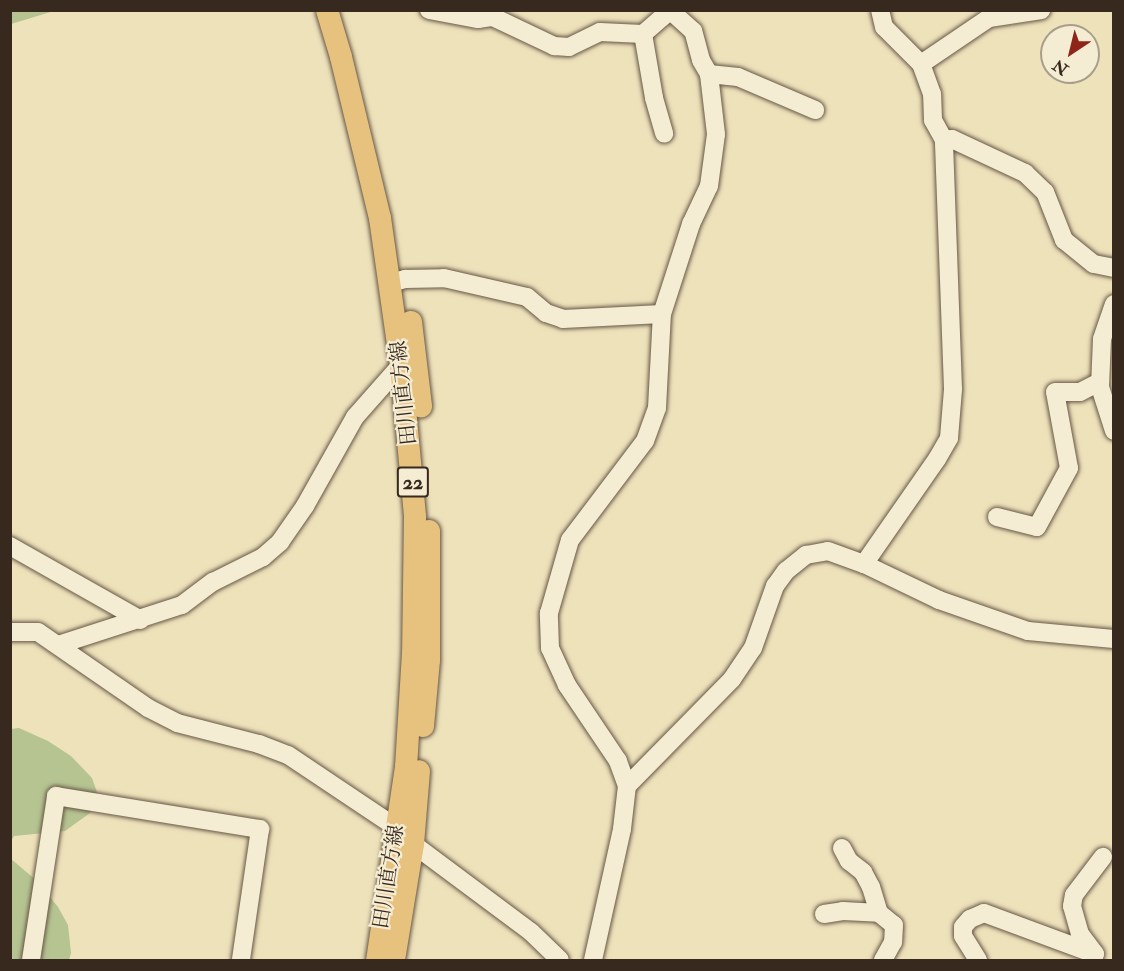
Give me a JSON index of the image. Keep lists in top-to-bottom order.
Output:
{
  "streets": {
    "main road": ["田川直方線", "22"]
  },
  "north": "bottom left"
}
